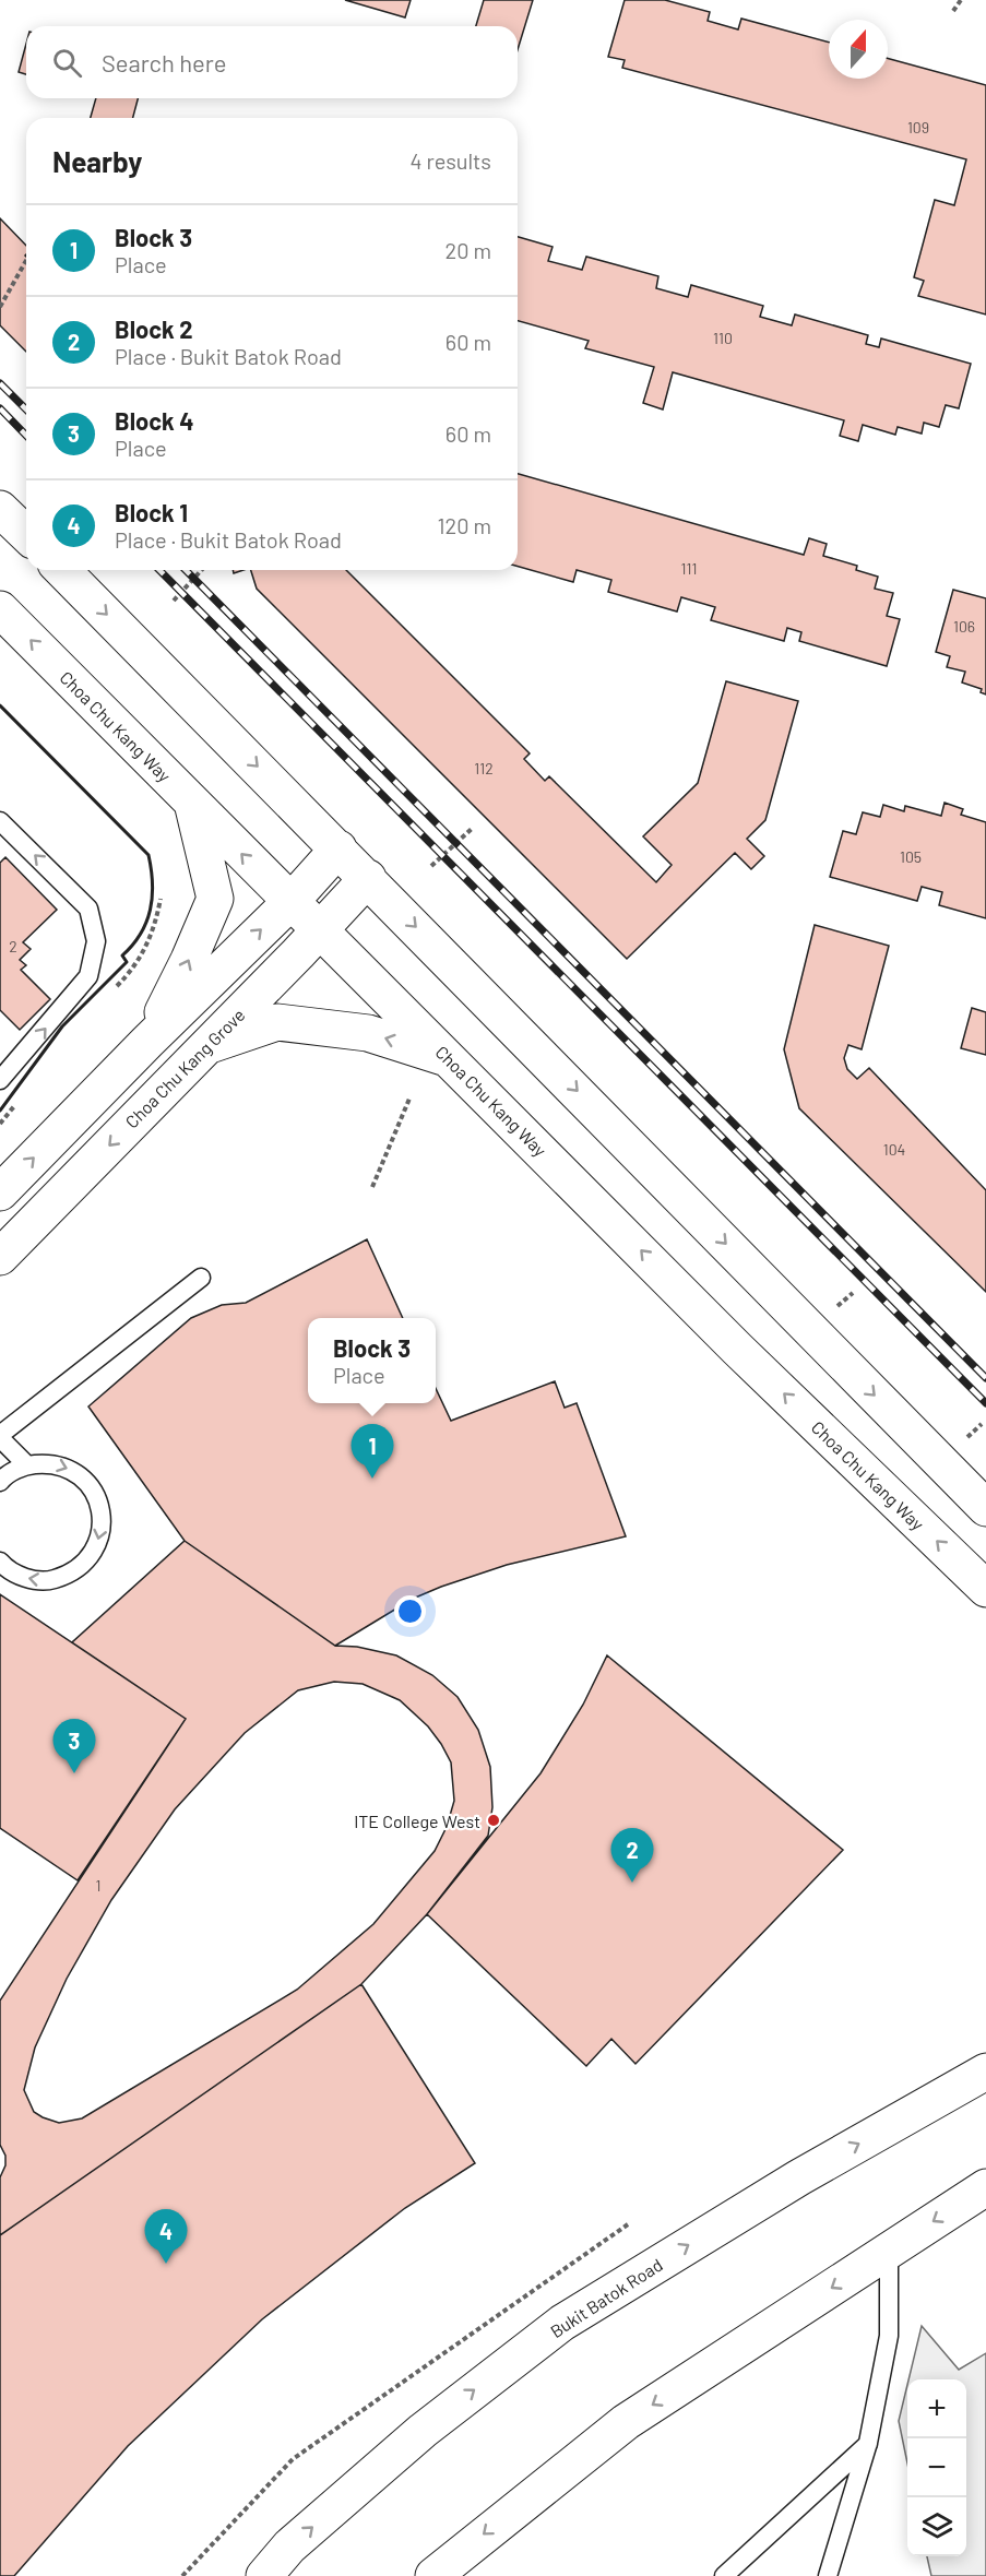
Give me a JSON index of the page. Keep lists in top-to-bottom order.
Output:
{
  "streets": {
    "main road": ["Choa Chu Kang Way", "Choa Chu Kang Grove", "Bukit Batok Road"]
  },
  "crossings": [
    ["Choa Chu Kang Way", "Choa Chu Kang Grove"]
  ],
  "places": ["ITE College West"],
  "house_numbers": [
    "109",
    "110",
    "111",
    "106",
    "112",
    "105",
    "2",
    "104",
    "1"
  ],
  "north": "top",
  "page": {
    "search": "Search here",
    "heading": ["Nearby", "4 results"],
    "list": [
      {
        "mark": "1",
        "name": "Block 3",
        "note": "Place",
        "value": "20 m"
      },
      {
        "mark": "2",
        "name": "Block 2",
        "note": "Place · Bukit Batok Road",
        "value": "60 m"
      },
      {
        "mark": "3",
        "name": "Block 4",
        "note": "Place",
        "value": "60 m"
      },
      {
        "mark": "4",
        "name": "Block 1",
        "note": "Place · Bukit Batok Road",
        "value": "120 m"
      }
    ],
    "popup": ["Block 3", "Place"],
    "pins": [
      "1",
      "3",
      "2",
      "4"
    ],
    "map_buttons": ["+", "−"]
  }
}
